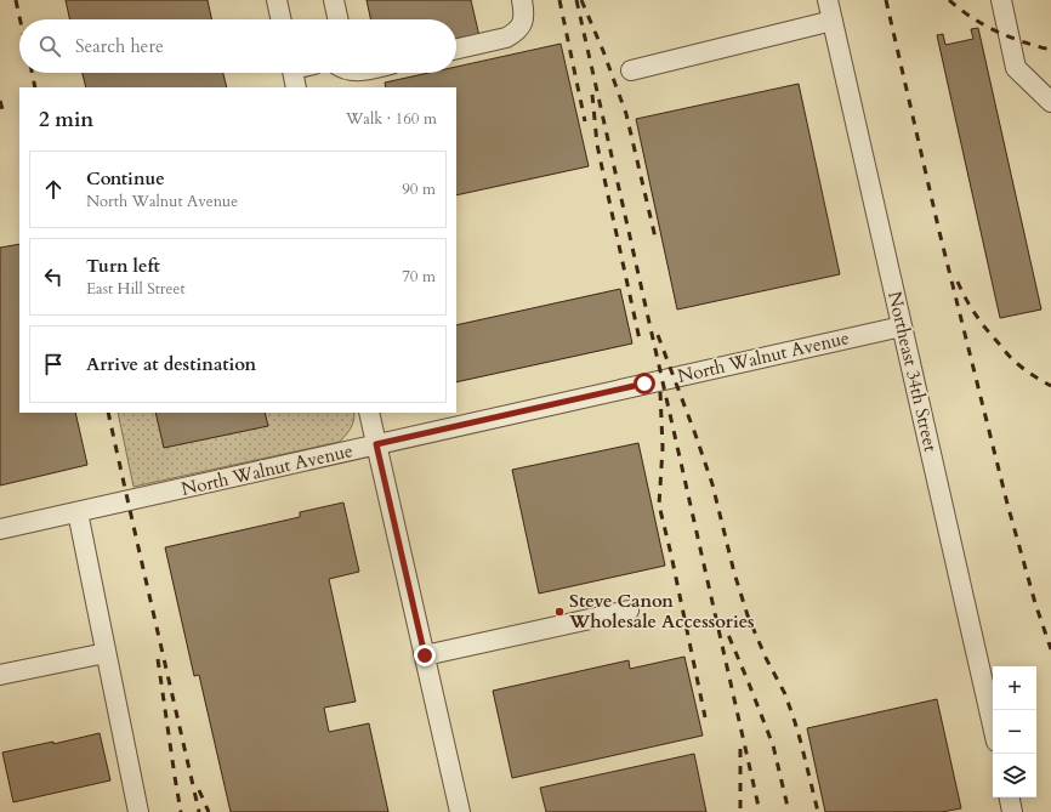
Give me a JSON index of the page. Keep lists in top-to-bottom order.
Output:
{
  "streets": {
    "street": ["North Walnut Avenue", "Northeast 34th Street"]
  },
  "crossings": [
    ["North Walnut Avenue", "Northeast 34th Street"]
  ],
  "places": ["Steve Canon Wholesale Accessories"],
  "page": {
    "search": "Search here",
    "heading": ["2 min", "Walk · 160 m"],
    "list": [
      ["Continue", "North Walnut Avenue", "90 m"],
      ["Turn left", "East Hill Street", "70 m"],
      "Arrive at destination"
    ],
    "map_buttons": ["+", "−"]
  }
}
